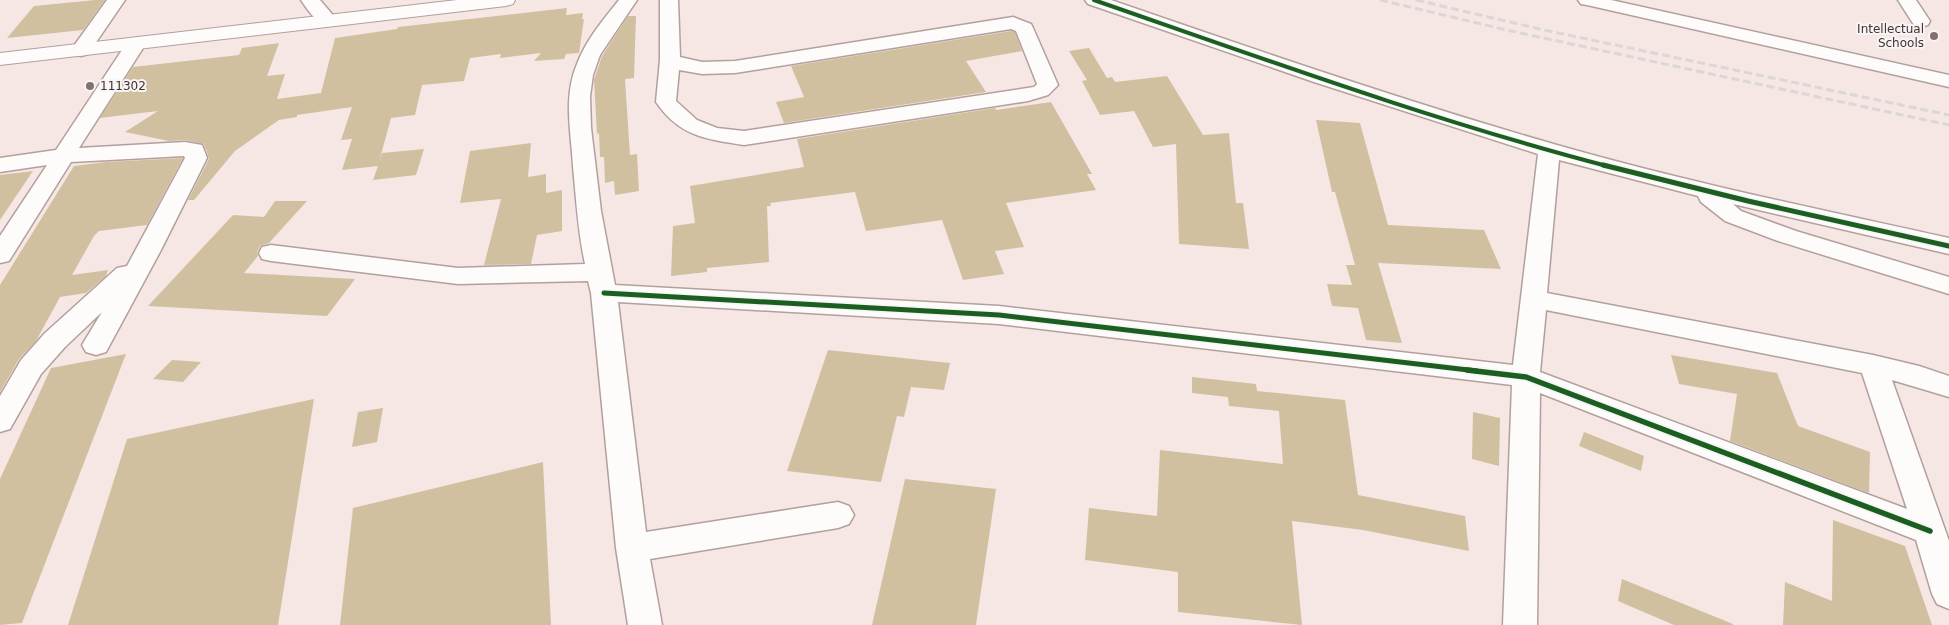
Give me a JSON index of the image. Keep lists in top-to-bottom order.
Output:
{
  "places": ["Intellectual Schools", "111302"]
}
